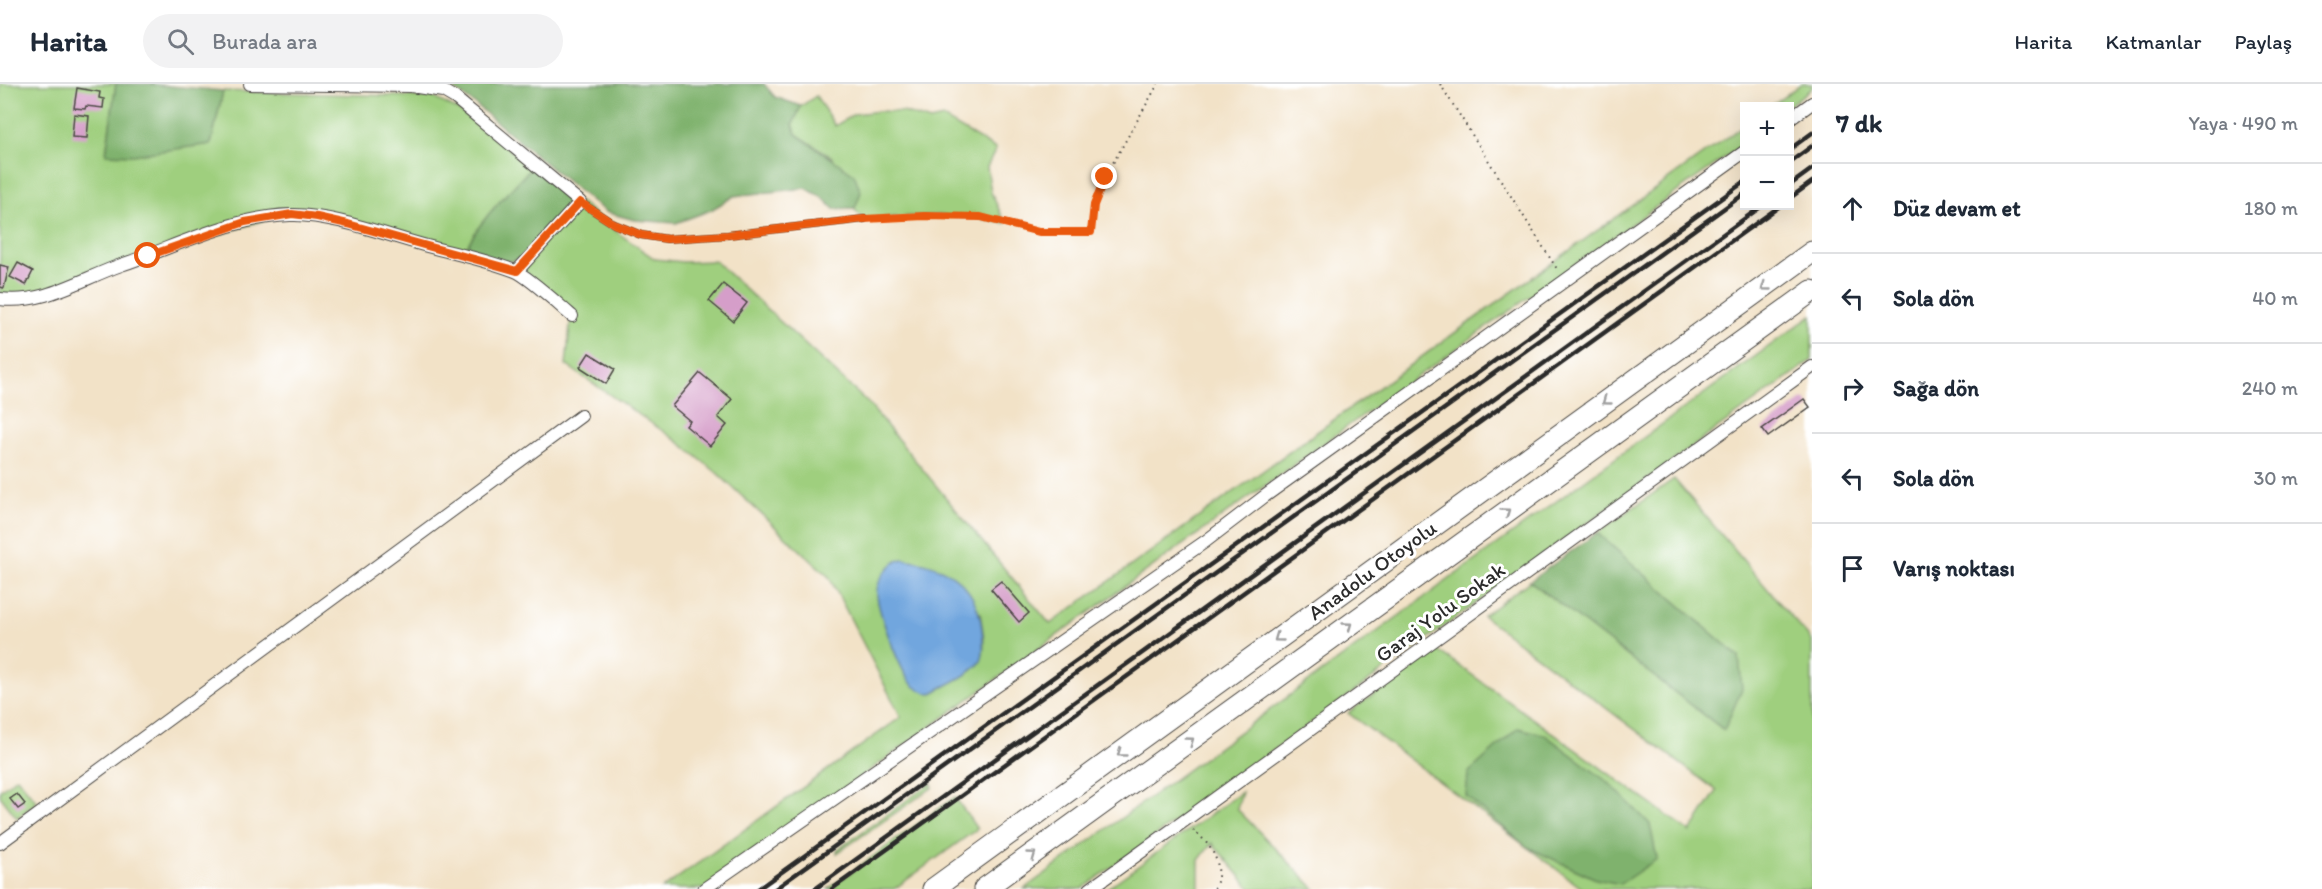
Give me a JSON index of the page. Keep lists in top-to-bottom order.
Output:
{
  "streets": {
    "highway": ["Anadolu Otoyolu"],
    "street": ["Garaj Yolu Sokak"]
  },
  "page": {
    "header": "Harita",
    "search": "Burada ara",
    "nav": ["Harita", "Katmanlar", "Paylaş"],
    "heading": ["7 dk", "Yaya · 490 m"],
    "map_buttons": ["+", "−"],
    "list": [
      ["Düz devam et", "180 m"],
      ["Sola dön", "40 m"],
      ["Sağa dön", "240 m"],
      ["Sola dön", "30 m"],
      "Varış noktası"
    ]
  }
}
